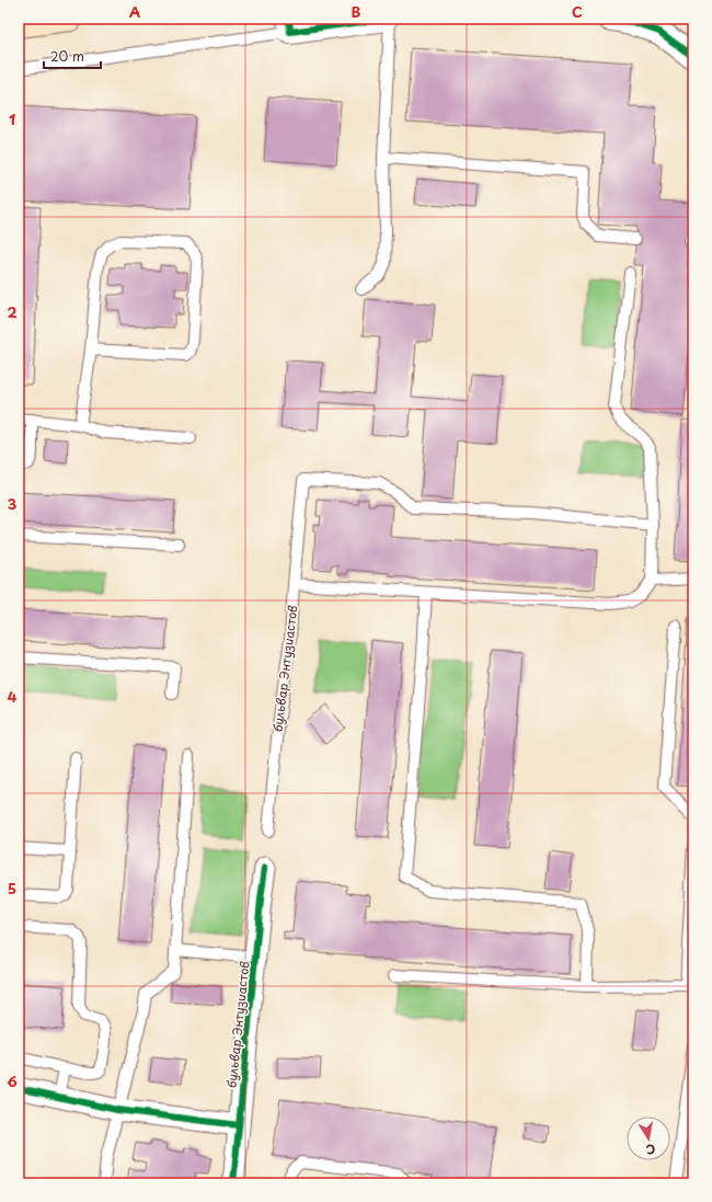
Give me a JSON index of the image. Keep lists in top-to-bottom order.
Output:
{
  "streets": {
    "street": ["бульвар Энтузиастов"]
  },
  "scale_bar": "20 m",
  "north": "bottom",
  "grid": {
    "columns": ["A", "B", "C"],
    "rows": [
      "1",
      "2",
      "3",
      "4",
      "5",
      "6"
    ]
  }
}
